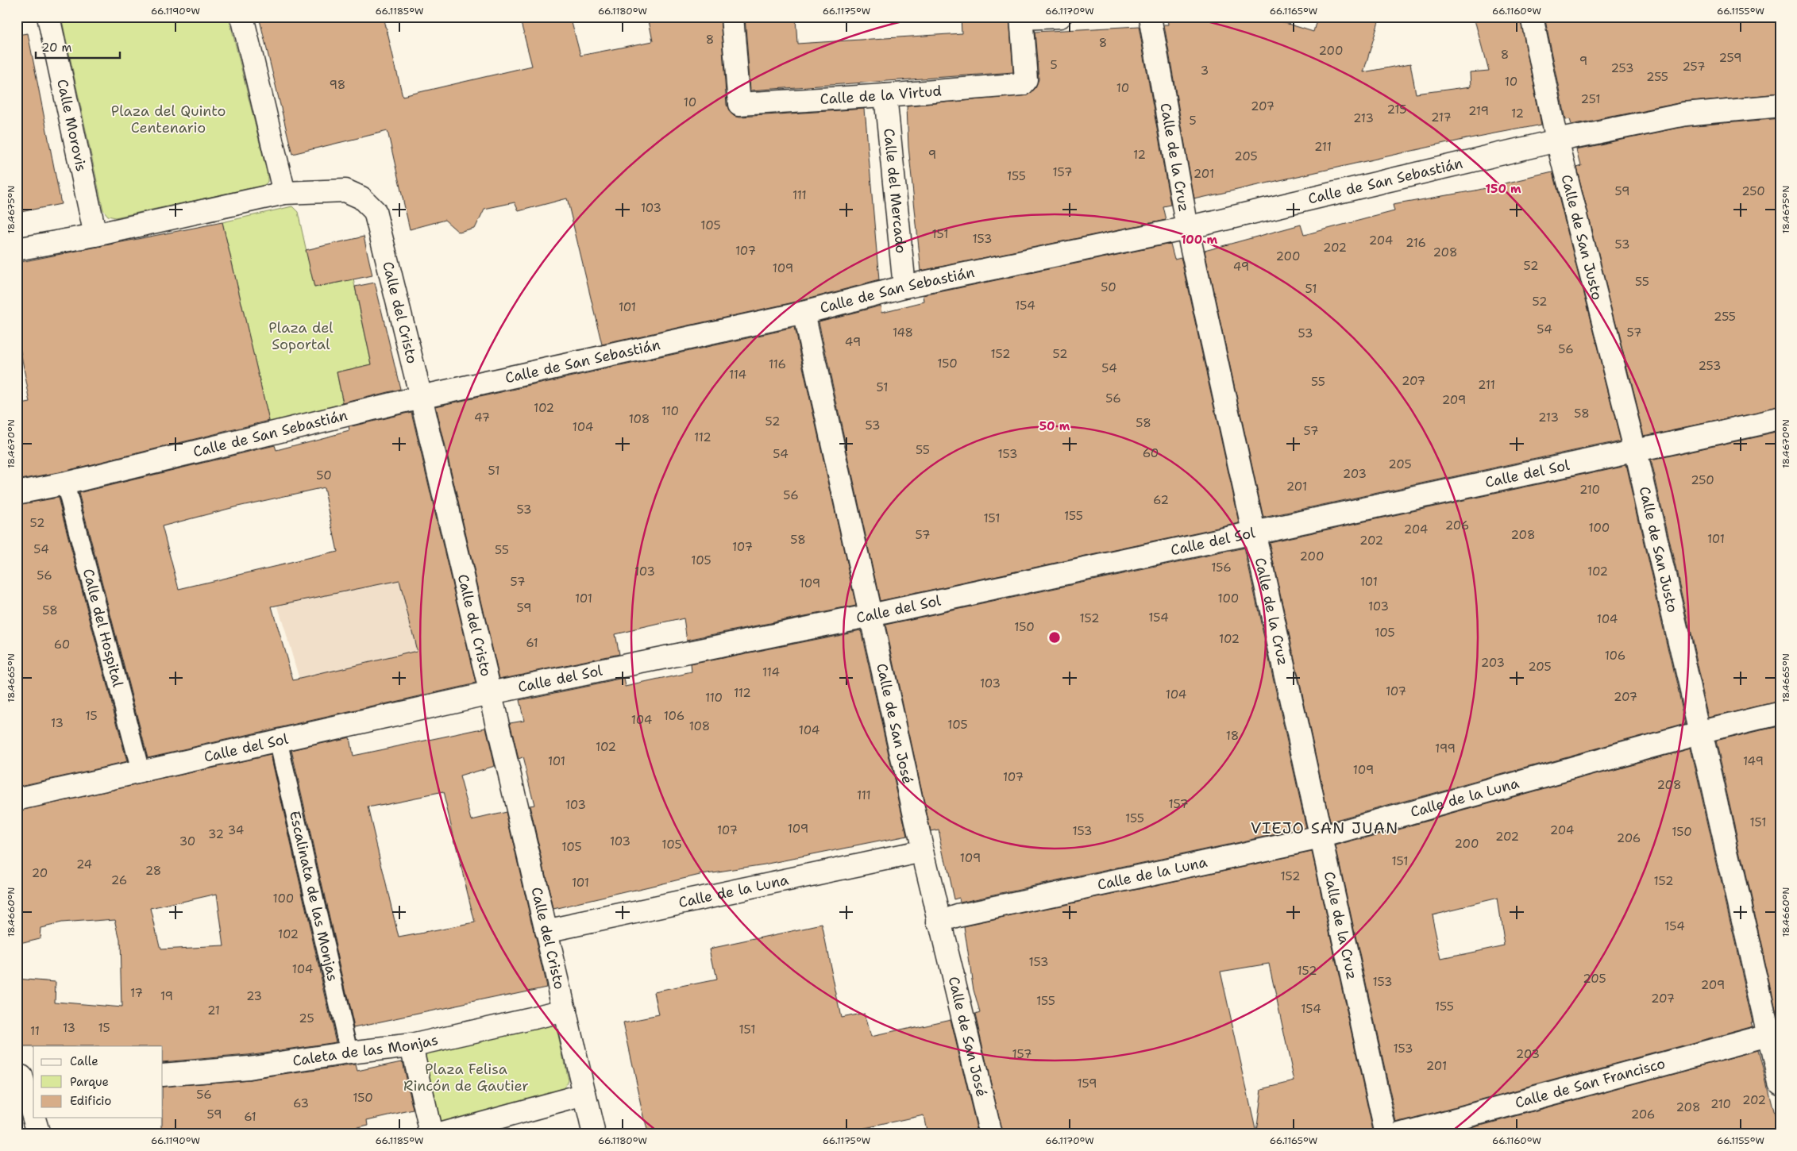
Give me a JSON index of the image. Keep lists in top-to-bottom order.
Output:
{
  "streets": {
    "street": [
      "Calle de la Virtud",
      "Calle Morovis",
      "Calle de la Cruz",
      "Calle de San Sebastián",
      "Calle del Mercado",
      "Calle de San Justo",
      "Calle del Cristo",
      "Calle del Sol",
      "Calle del Hospital",
      "Calle de San José",
      "Calle de la Luna",
      "Escalinata de las Monjas",
      "Caleta de las Monjas",
      "Calle de San Francisco"
    ]
  },
  "crossings": [
    ["Calle de la Virtud", "Calle del Mercado"],
    ["Calle Morovis", "Calle del Cristo"],
    ["Calle de la Cruz", "Calle de San Sebastián"],
    ["Calle de la Cruz", "Calle del Sol"],
    ["Calle de la Cruz", "Calle de la Luna"],
    ["Calle de San Sebastián", "Calle del Mercado"],
    ["Calle de San Sebastián", "Calle de San Justo"],
    ["Calle de San Sebastián", "Calle del Cristo"],
    ["Calle de San Sebastián", "Calle del Hospital"],
    ["Calle de San Sebastián", "Calle de San José"],
    ["Calle de San Justo", "Calle del Sol"],
    ["Calle de San Justo", "Calle de la Luna"],
    ["Calle de San Justo", "Calle de San Francisco"],
    ["Calle del Cristo", "Calle del Sol"],
    ["Calle del Cristo", "Calle de la Luna"],
    ["Calle del Cristo", "Caleta de las Monjas"],
    ["Calle del Sol", "Calle del Hospital"],
    ["Calle del Sol", "Calle de San José"],
    ["Calle del Sol", "Escalinata de las Monjas"],
    ["Calle de San José", "Calle de la Luna"],
    ["Escalinata de las Monjas", "Caleta de las Monjas"]
  ],
  "districts": ["VIEJO SAN JUAN"],
  "parks": ["Plaza del Quinto Centenario", "Plaza del Soportal", "Plaza Felisa Rincón de Gautier"],
  "house_numbers": [
    "8",
    "8",
    "200",
    "8",
    "259",
    "9",
    "5",
    "257",
    "253",
    "3",
    "255",
    "10",
    "98",
    "10",
    "251",
    "10",
    "207",
    "215",
    "219",
    "12",
    "217",
    "213",
    "5",
    "211",
    "9",
    "12",
    "205",
    "157",
    "201",
    "155",
    "59",
    "250",
    "111",
    "103",
    "105",
    "151",
    "153",
    "204",
    "216",
    "53",
    "202",
    "107",
    "208",
    "200",
    "52",
    "49",
    "109",
    "55",
    "50",
    "51",
    "52",
    "154",
    "101",
    "255",
    "54",
    "148",
    "57",
    "53",
    "49",
    "56",
    "152",
    "52",
    "150",
    "116",
    "253",
    "54",
    "114",
    "207",
    "55",
    "211",
    "51",
    "56",
    "209",
    "102",
    "110",
    "58",
    "47",
    "213",
    "108",
    "52",
    "58",
    "53",
    "104",
    "57",
    "112",
    "55",
    "60",
    "54",
    "153",
    "205",
    "51",
    "203",
    "50",
    "250",
    "201",
    "210",
    "56",
    "62",
    "53",
    "155",
    "151",
    "52",
    "206",
    "100",
    "204",
    "57",
    "208",
    "101",
    "58",
    "202",
    "107",
    "54",
    "55",
    "200",
    "105",
    "156",
    "103",
    "102",
    "56",
    "57",
    "101",
    "109",
    "101",
    "100",
    "103",
    "59",
    "58",
    "154",
    "152",
    "104",
    "150",
    "105",
    "102",
    "61",
    "60",
    "106",
    "203",
    "205",
    "114",
    "103",
    "107",
    "112",
    "104",
    "207",
    "110",
    "15",
    "106",
    "104",
    "13",
    "105",
    "108",
    "104",
    "18",
    "102",
    "199",
    "101",
    "149",
    "109",
    "107",
    "208",
    "111",
    "157",
    "103",
    "155",
    "151",
    "109",
    "34",
    "107",
    "204",
    "153",
    "150",
    "32",
    "202",
    "206",
    "30",
    "103",
    "200",
    "105",
    "105",
    "109",
    "151",
    "24",
    "28",
    "20",
    "152",
    "26",
    "152",
    "101",
    "100",
    "154",
    "102",
    "153",
    "104",
    "152",
    "205",
    "153",
    "209",
    "17",
    "19",
    "23",
    "207",
    "155",
    "155",
    "154",
    "21",
    "25",
    "13",
    "15",
    "151",
    "11",
    "153",
    "157",
    "203",
    "201",
    "159",
    "56",
    "150",
    "202",
    "63",
    "210",
    "208",
    "59",
    "206",
    "61"
  ],
  "legend": ["Calle", "Parque", "Edificio"],
  "scale_bar": "20 m",
  "coordinates": [
    "66.1190°W",
    "66.1185°W",
    "66.1180°W",
    "66.1175°W",
    "66.1170°W",
    "66.1165°W",
    "66.1160°W",
    "66.1155°W",
    "18.4675°N",
    "18.4670°N",
    "18.4665°N",
    "18.4660°N"
  ],
  "rings": ["150 m", "100 m", "50 m"]
}
